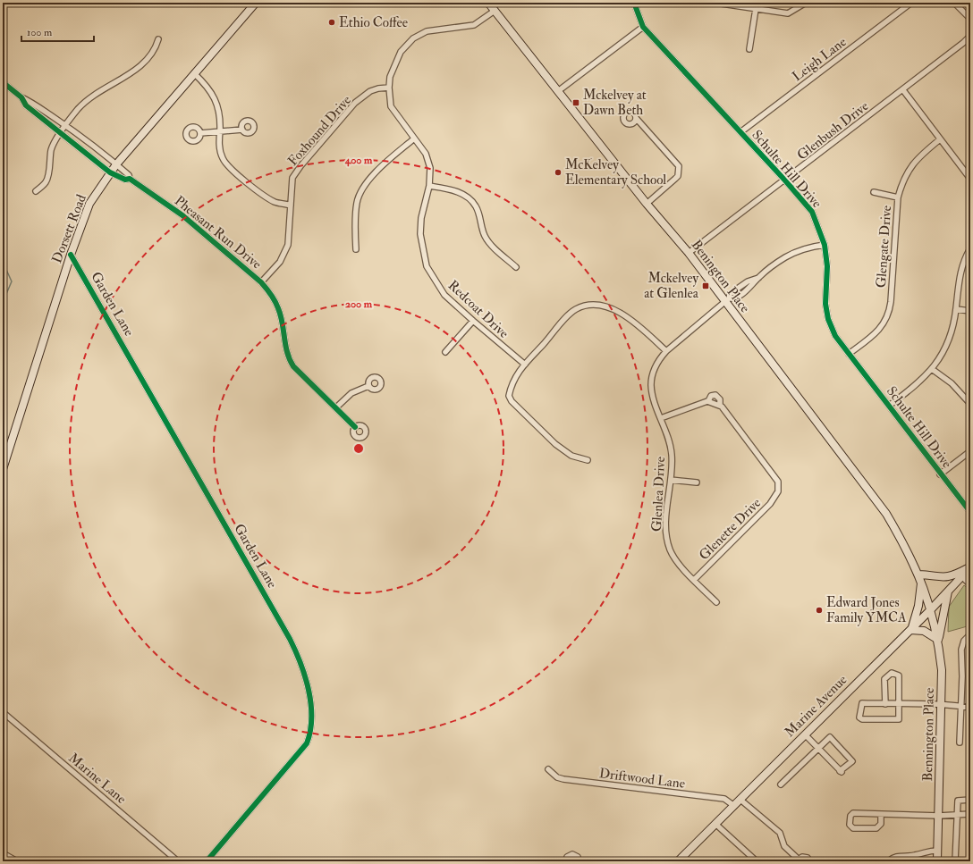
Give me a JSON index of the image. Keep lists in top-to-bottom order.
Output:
{
  "streets": {
    "main road": [
      "Dorsett Road",
      "Benington Place",
      "Marine Avenue",
      "Bennington Place"
    ],
    "street": [
      "Leigh Lane",
      "Foxhound Drive",
      "Glenbush Drive",
      "Schulte Hill Drive",
      "Pheasant Run Drive",
      "Glengate Drive",
      "Garden Lane",
      "Redcoat Drive",
      "Glenlea Drive",
      "Glenette Drive",
      "Marine Lane",
      "Driftwood Lane"
    ]
  },
  "crossings": [
    ["Leigh Lane", "Schulte Hill Drive"],
    ["Foxhound Drive", "Pheasant Run Drive"],
    ["Foxhound Drive", "Redcoat Drive"],
    ["Glenbush Drive", "Schulte Hill Drive"],
    ["Glenbush Drive", "Benington Place"],
    ["Schulte Hill Drive", "Glengate Drive"],
    ["Schulte Hill Drive", "Glenlea Drive"],
    ["Dorsett Road", "Pheasant Run Drive"],
    ["Dorsett Road", "Garden Lane"],
    ["Benington Place", "Redcoat Drive"],
    ["Benington Place", "Glenlea Drive"],
    ["Benington Place", "Marine Avenue"],
    ["Benington Place", "Bennington Place"],
    ["Glenlea Drive", "Glenette Drive"],
    ["Marine Avenue", "Bennington Place"],
    ["Marine Avenue", "Driftwood Lane"]
  ],
  "places": {
    "other": ["Ethio Coffee", "McKelvey Elementary School", "Edward Jones Family YMCA"],
    "transit": ["Mckelvey at Dawn Beth", "Mckelvey at Glenlea"]
  },
  "scale_bar": "100 m",
  "rings": ["400 m", "200 m"]
}
